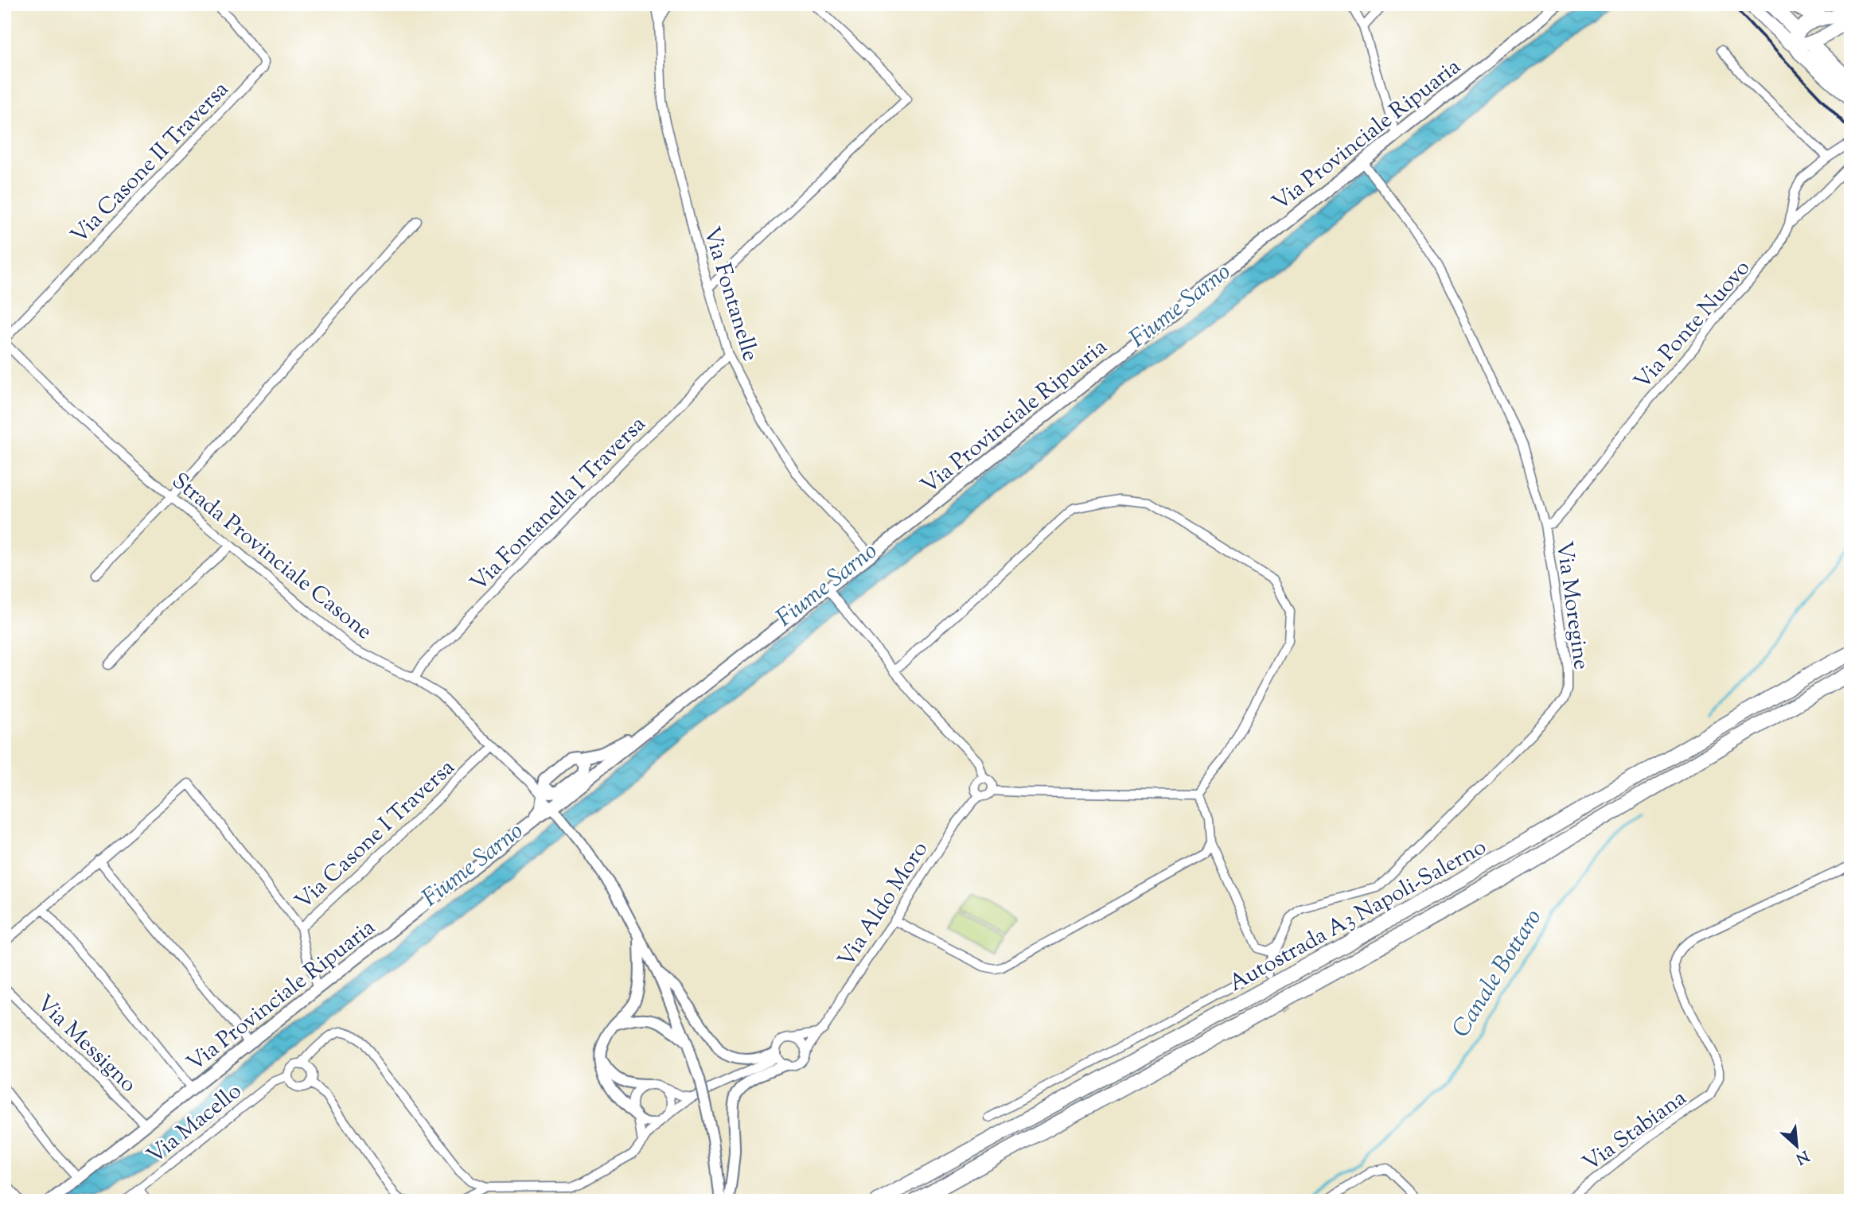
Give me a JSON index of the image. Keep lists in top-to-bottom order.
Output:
{
  "streets": {
    "highway": ["Autostrada A3 Napoli-Salerno"],
    "main road": ["Via Provinciale Ripuaria"],
    "street": [
      "Via Casone II Traversa",
      "Via Fontanelle",
      "Via Ponte Nuovo",
      "Via Fontanella I Traversa",
      "Strada Provinciale Casone",
      "Via Moregine",
      "Via Casone I Traversa",
      "Via Aldo Moro",
      "Via Messigno",
      "Via Macello",
      "Via Stabiana"
    ]
  },
  "crossings": [
    ["Via Provinciale Ripuaria", "Via Fontanelle"],
    ["Via Provinciale Ripuaria", "Strada Provinciale Casone"],
    ["Via Provinciale Ripuaria", "Via Moregine"],
    ["Via Provinciale Ripuaria", "Via Casone I Traversa"],
    ["Via Provinciale Ripuaria", "Via Messigno"],
    ["Via Casone II Traversa", "Strada Provinciale Casone"],
    ["Via Fontanelle", "Via Fontanella I Traversa"],
    ["Via Ponte Nuovo", "Via Moregine"],
    ["Via Fontanella I Traversa", "Strada Provinciale Casone"],
    ["Strada Provinciale Casone", "Via Casone I Traversa"]
  ],
  "water": ["Fiume Sarno", "Canale Bottaro"],
  "north": "bottom right"
}
